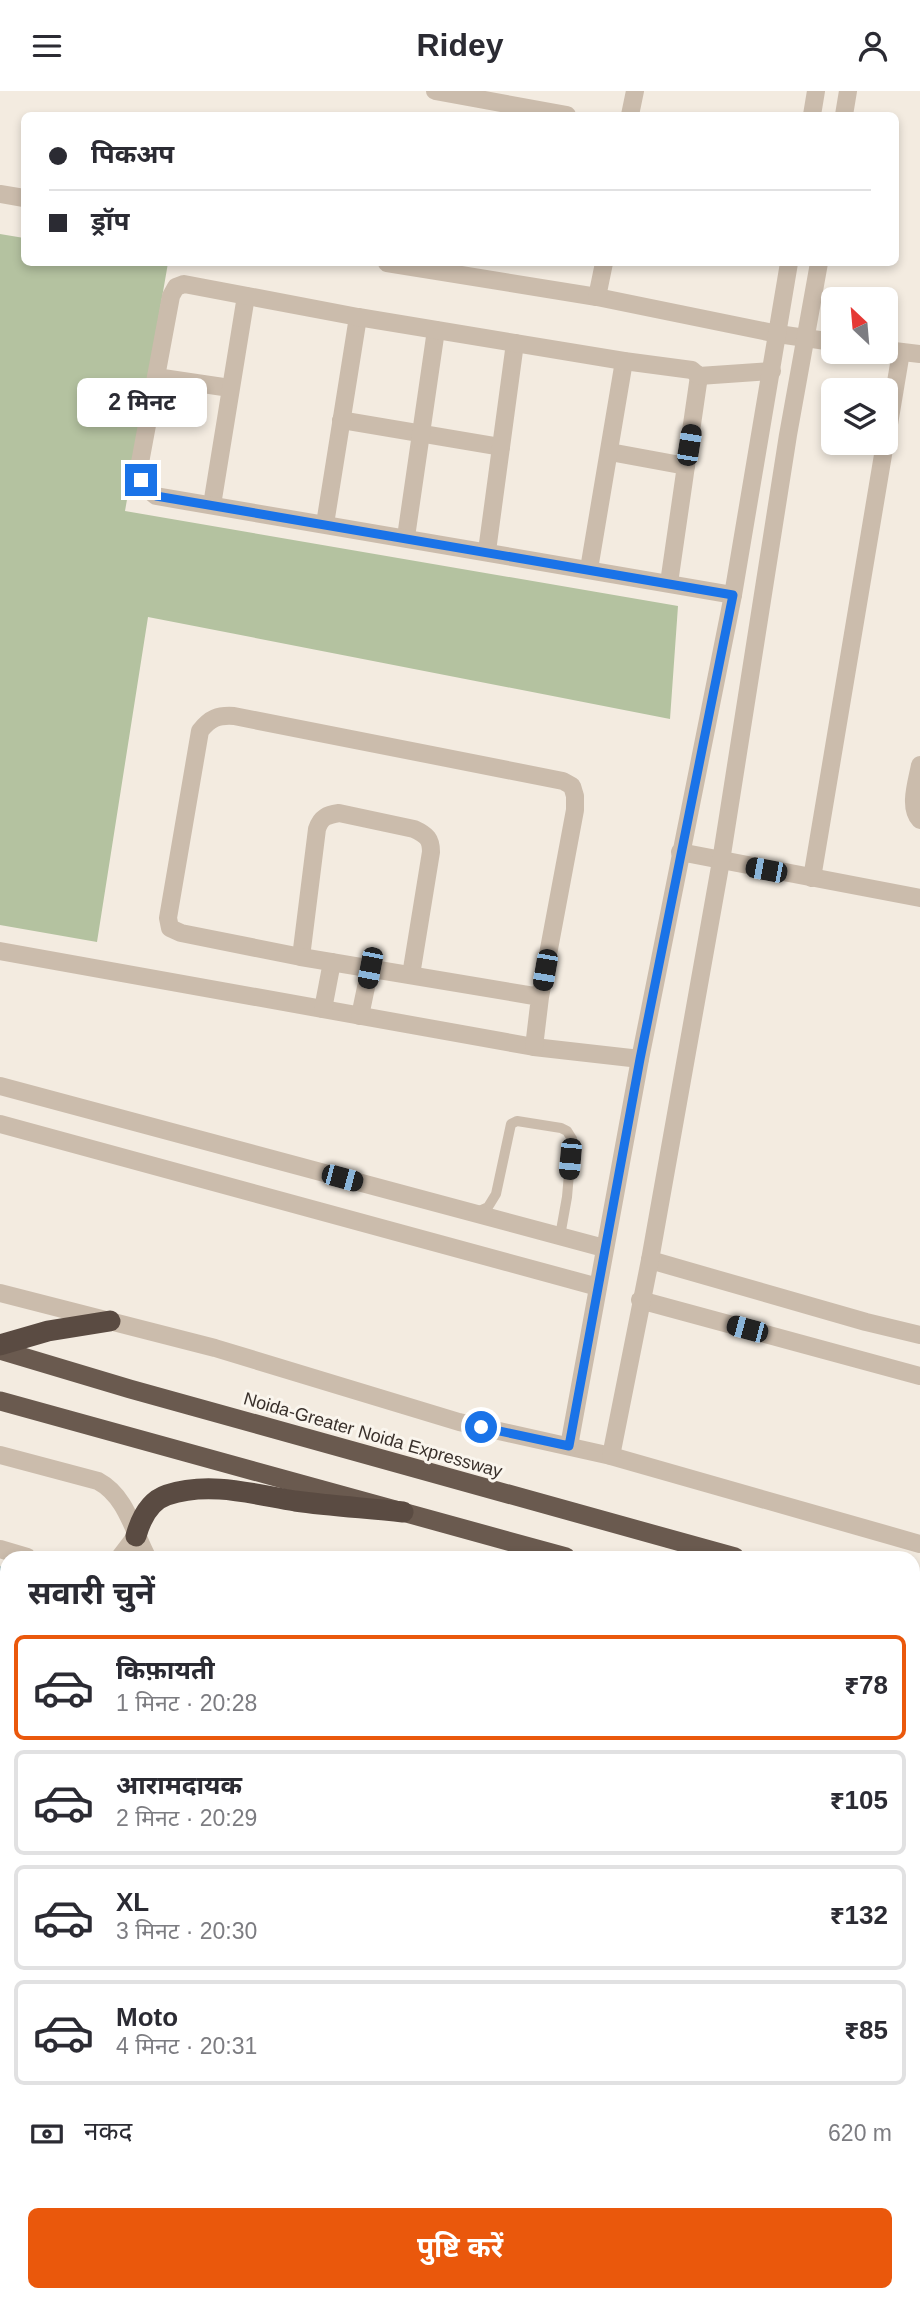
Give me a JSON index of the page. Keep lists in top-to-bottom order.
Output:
{
  "streets": {
    "highway": ["Noida-Greater Noida Expressway"]
  },
  "north": "top left",
  "page": {
    "header": "Ridey",
    "banner": ["पिकअप", "ड्रॉप"],
    "bubble": "2 मिनट",
    "heading": "सवारी चुनें",
    "list": [
      {
        "name": "किफ़ायती",
        "note": "1 मिनट · 20:28",
        "value": "₹78"
      },
      {
        "name": "आरामदायक",
        "note": "2 मिनट · 20:29",
        "value": "₹105"
      },
      {
        "name": "XL",
        "note": "3 मिनट · 20:30",
        "value": "₹132"
      },
      {
        "name": "Moto",
        "note": "4 मिनट · 20:31",
        "value": "₹85"
      }
    ],
    "pay": ["नकद", "620 m"],
    "buttons": "पुष्टि करें"
  }
}
